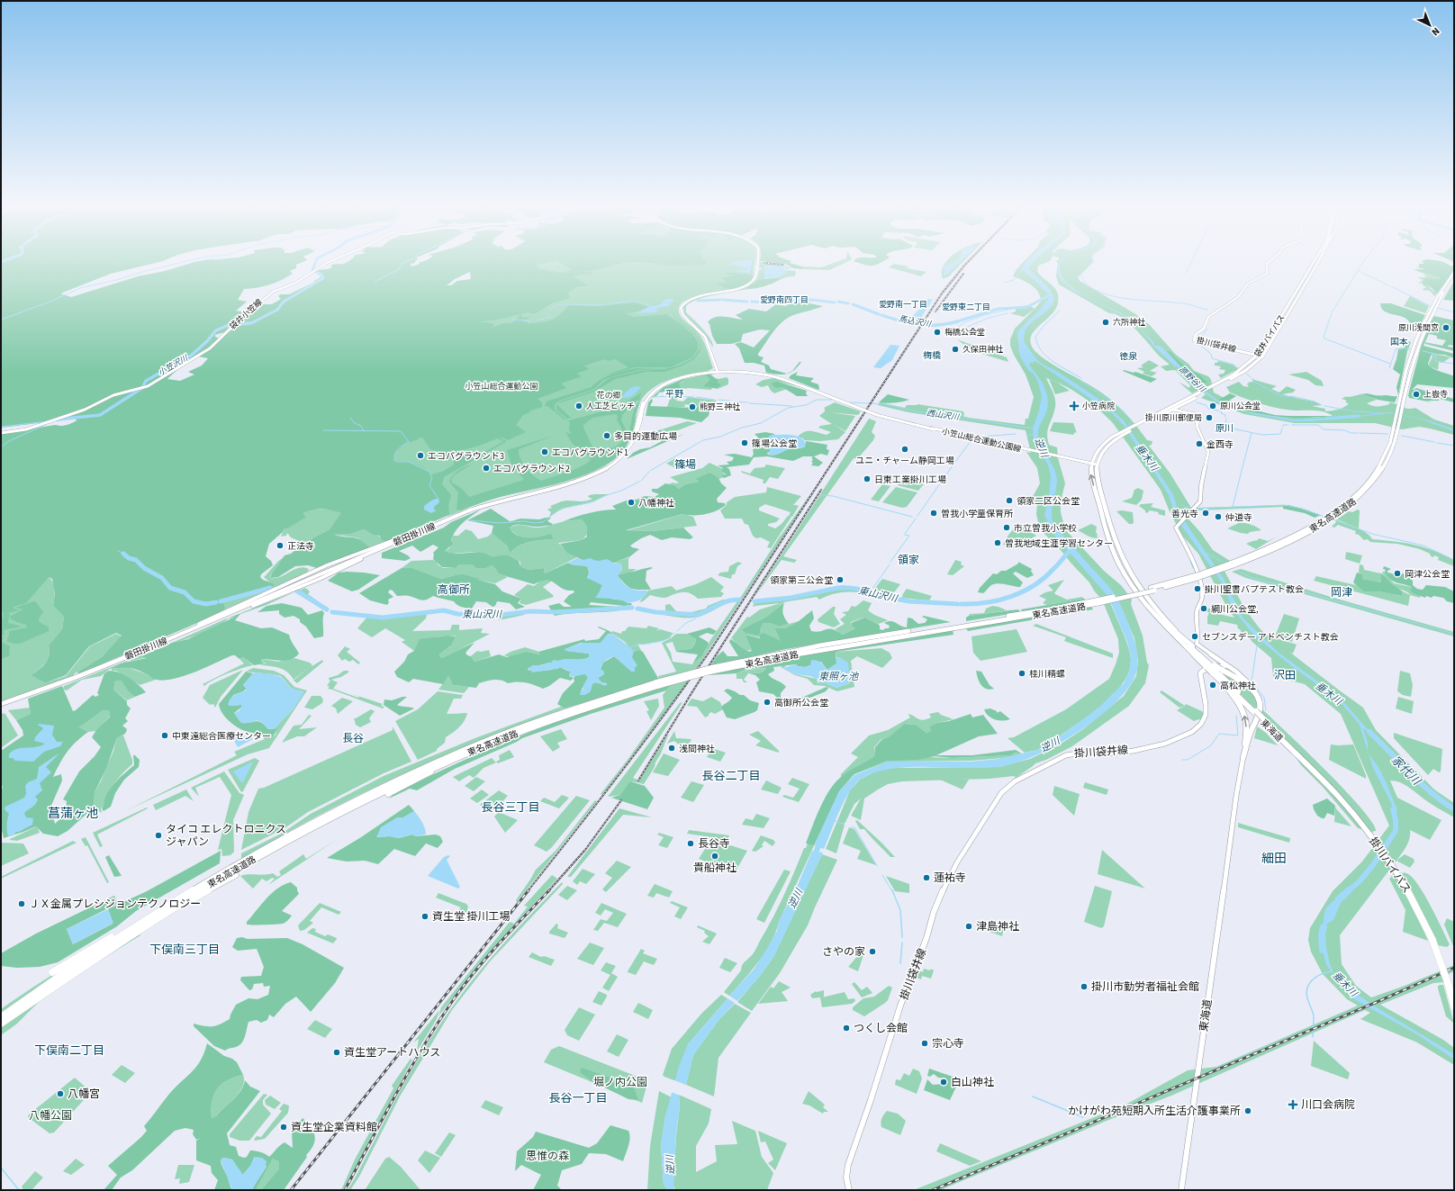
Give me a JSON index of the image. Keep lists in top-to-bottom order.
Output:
{
  "streets": {
    "highway": [
      "袋井バイパス",
      "東名高速道路",
      "東海道",
      "掛川バイパス"
    ],
    "main road": [
      "袋井小笠線",
      "掛川袋井線",
      "小笠山総合運動公園線",
      "磐田掛川線"
    ]
  },
  "crossings": [
    ["袋井バイパス", "掛川袋井線"],
    ["袋井バイパス", "小笠山総合運動公園線"],
    ["小笠山総合運動公園線", "磐田掛川線"],
    ["東海道", "掛川バイパス"]
  ],
  "districts": [
    "愛野南四丁目",
    "愛野南一丁目",
    "愛野東二丁目",
    "国本",
    "梅橋",
    "徳泉",
    "平野",
    "原川",
    "篠場",
    "領家",
    "高御所",
    "岡津",
    "沢田",
    "長谷",
    "長谷二丁目",
    "長谷三丁目",
    "菖蒲ヶ池",
    "細田",
    "下俣南三丁目",
    "下俣南二丁目",
    "長谷一丁目"
  ],
  "water": [
    "馬込沢川",
    "小笠沢川",
    "原野谷川",
    "西山沢川",
    "逆川",
    "垂木川",
    "東山沢川",
    "東照ヶ池",
    "家代川"
  ],
  "parks": [
    "小笠山総合運動公園",
    "花の郷",
    "堀ノ内公園",
    "八幡公園",
    "思惟の森"
  ],
  "places": {
    "other": [
      "六所神社",
      "原川浅間宮",
      "梅橋公会堂",
      "久保田神社",
      "上嶽寺",
      "人工芝ピッチ",
      "原川公会堂",
      "熊野三神社",
      "掛川原川郵便局",
      "多目的運動広場",
      "篠場公会堂",
      "金西寺",
      "ユニ・チャーム静岡工場",
      "エコパグラウンド1",
      "エコパグラウンド3",
      "エコパグラウンド2",
      "日東工業掛川工場",
      "領家二区公会堂",
      "八幡神社",
      "曽我小学童保育所",
      "善光寺",
      "仲道寺",
      "市立曽我小学校",
      "曽我地域生涯学習センター",
      "正法寺",
      "岡津公会堂",
      "領家第三公会堂",
      "掛川聖書バプテスト教会",
      "綱川公会堂,",
      "セブンスデー アドベンチスト教会",
      "桂川精螺",
      "高松神社",
      "高御所公会堂",
      "中東遠総合医療センター",
      "浅間神社",
      "タイコ エレクトロニクス ジャパン",
      "長谷寺",
      "貴船神社",
      "蓮祐寺",
      "ＪＸ金属プレシジョンテクノロジー",
      "資生堂 掛川工場",
      "津島神社",
      "さやの家",
      "掛川市勤労者福祉会館",
      "つくし会館",
      "宗心寺",
      "資生堂アートハウス",
      "白山神社",
      "八幡宮",
      "かけがわ苑短期入所生活介護事業所",
      "資生堂企業資料館"
    ],
    "health": ["小笠病院", "川口会病院"]
  },
  "north": "bottom right"
}
